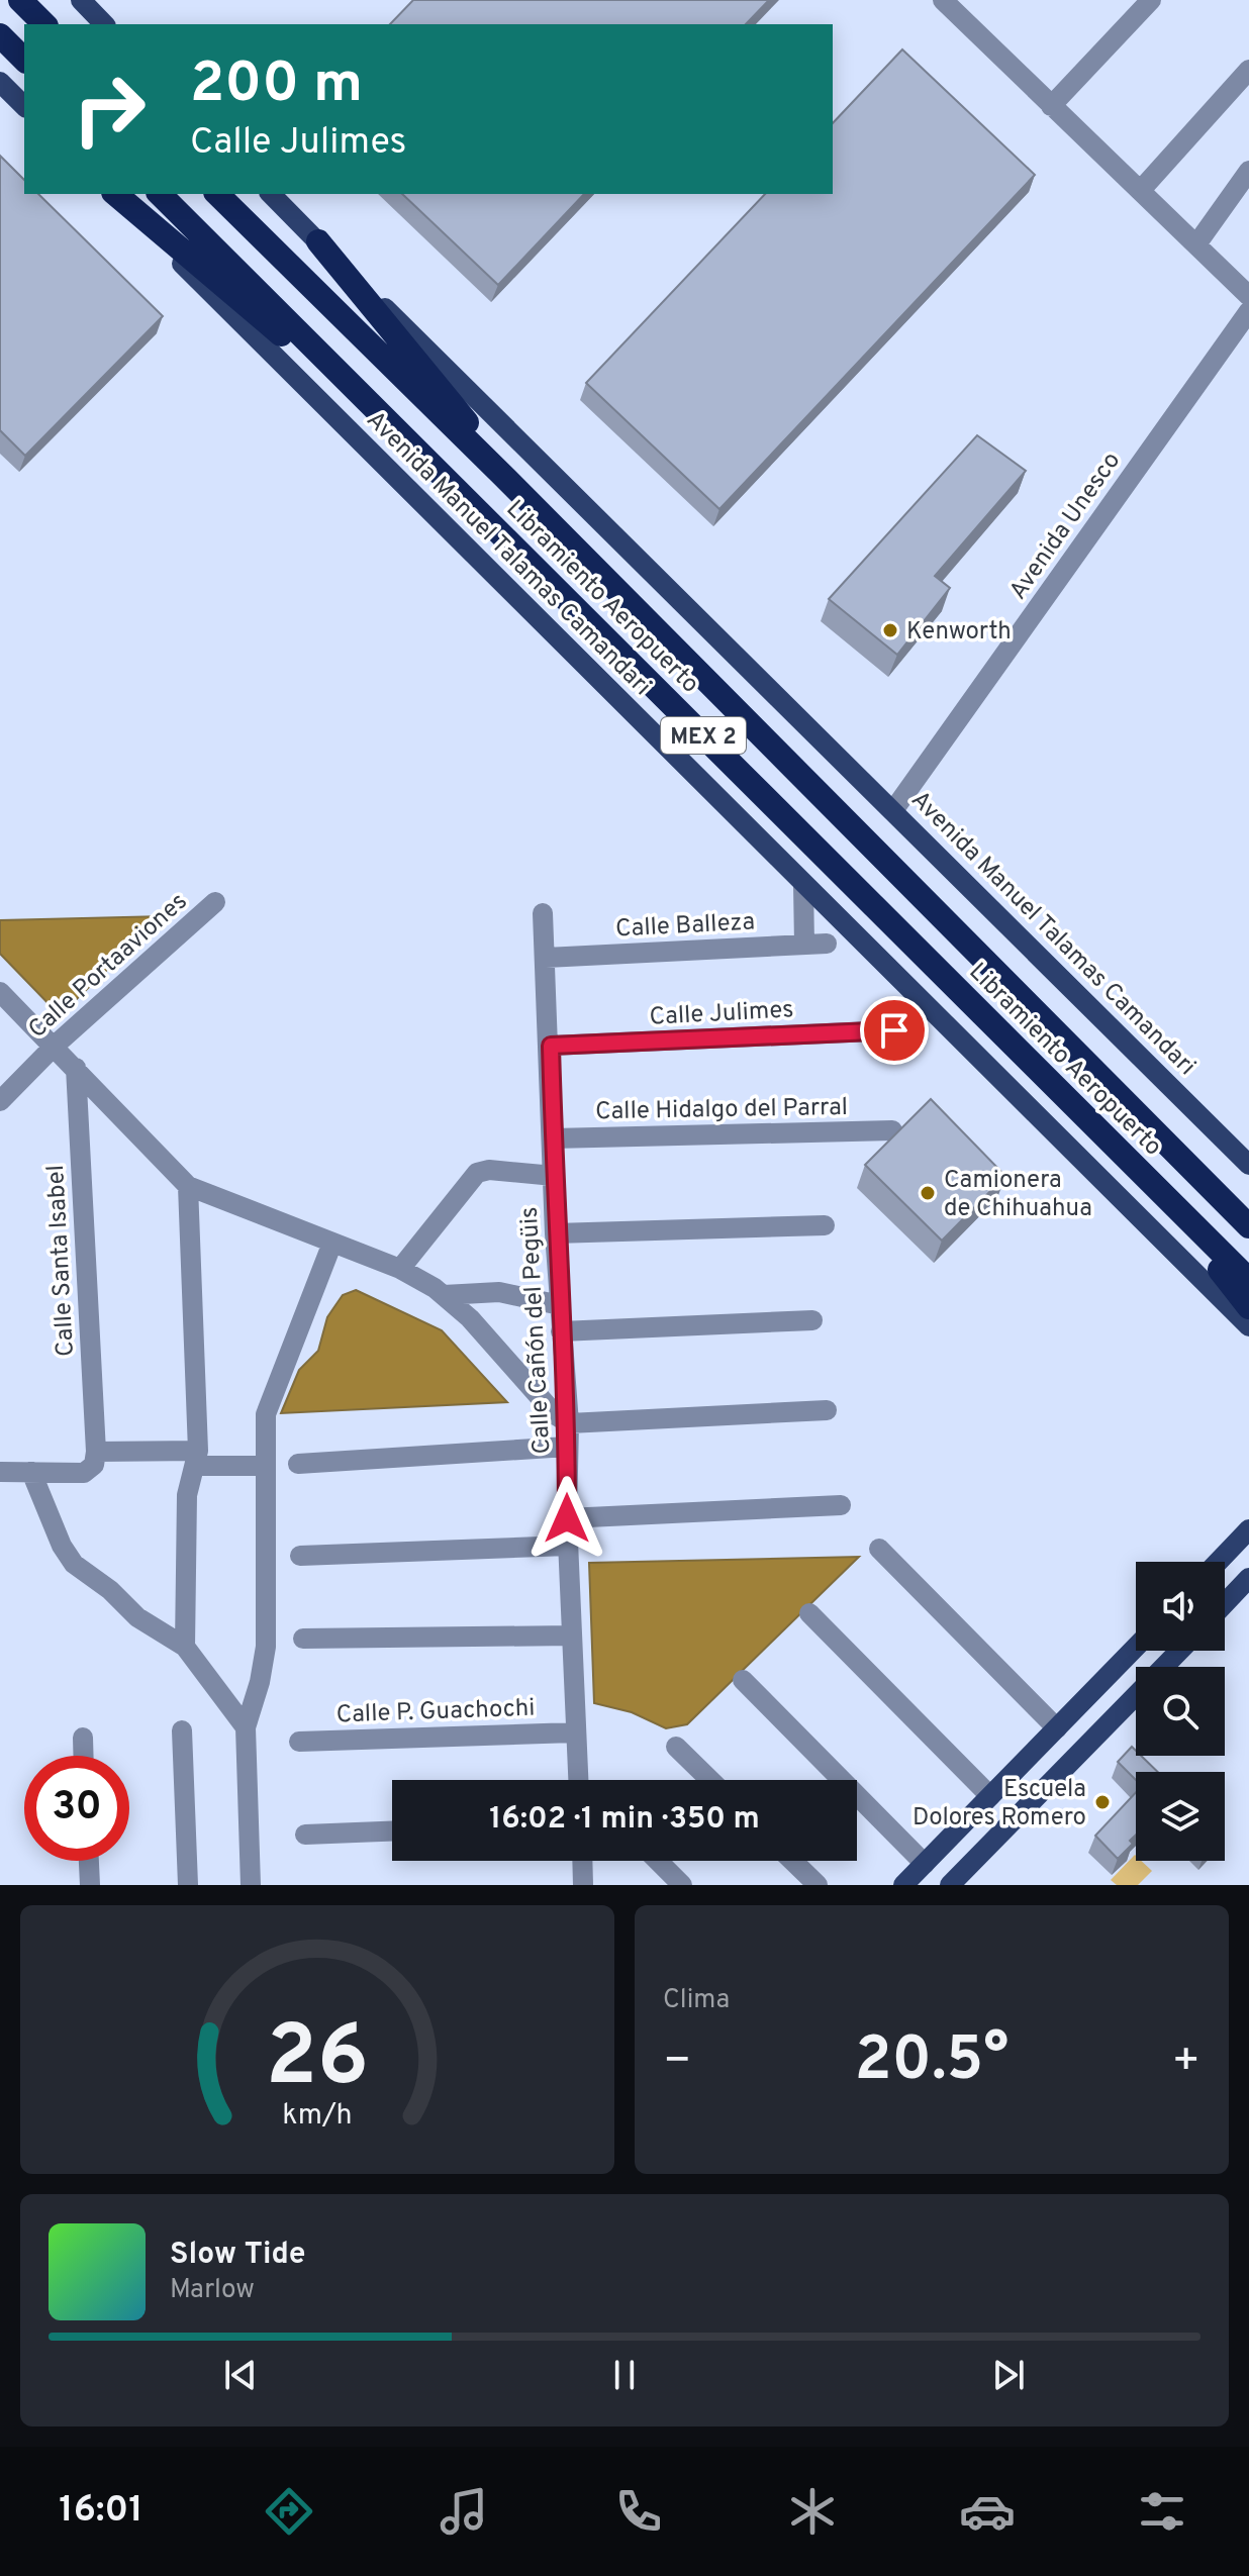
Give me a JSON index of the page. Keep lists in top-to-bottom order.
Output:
{
  "streets": {
    "highway": ["Libramiento Aeropuerto", "MEX 2"],
    "main road": ["Avenida Manuel Talamas Camandari"],
    "street": [
      "Avenida Unesco",
      "Calle Balleza",
      "Calle Portaaviones",
      "Calle Julimes",
      "Calle Hidalgo del Parral",
      "Calle Santa Isabel",
      "Calle Cañón del Pegüis",
      "Calle P. Guachochi"
    ]
  },
  "crossings": [
    ["Avenida Unesco", "Avenida Manuel Talamas Camandari"],
    ["Calle Balleza", "Calle Cañón del Pegüis"],
    ["Calle Julimes", "Calle Cañón del Pegüis"],
    ["Calle Hidalgo del Parral", "Calle Cañón del Pegüis"],
    ["Calle Cañón del Pegüis", "Calle P. Guachochi"]
  ],
  "places": ["Kenworth", "Camionera de Chihuahua", "Escuela Dolores Romero"],
  "page": {
    "turn": ["200 m", "Calle Julimes"],
    "limit": "30",
    "trip": "16:02 · 1 min · 350 m",
    "tile": "Clima",
    "heat": ["−", "20.5°", "+"],
    "song": ["Slow Tide", "Marlow"],
    "tabs": "16:01",
    "gauge": ["26", "km/h"]
  }
}
